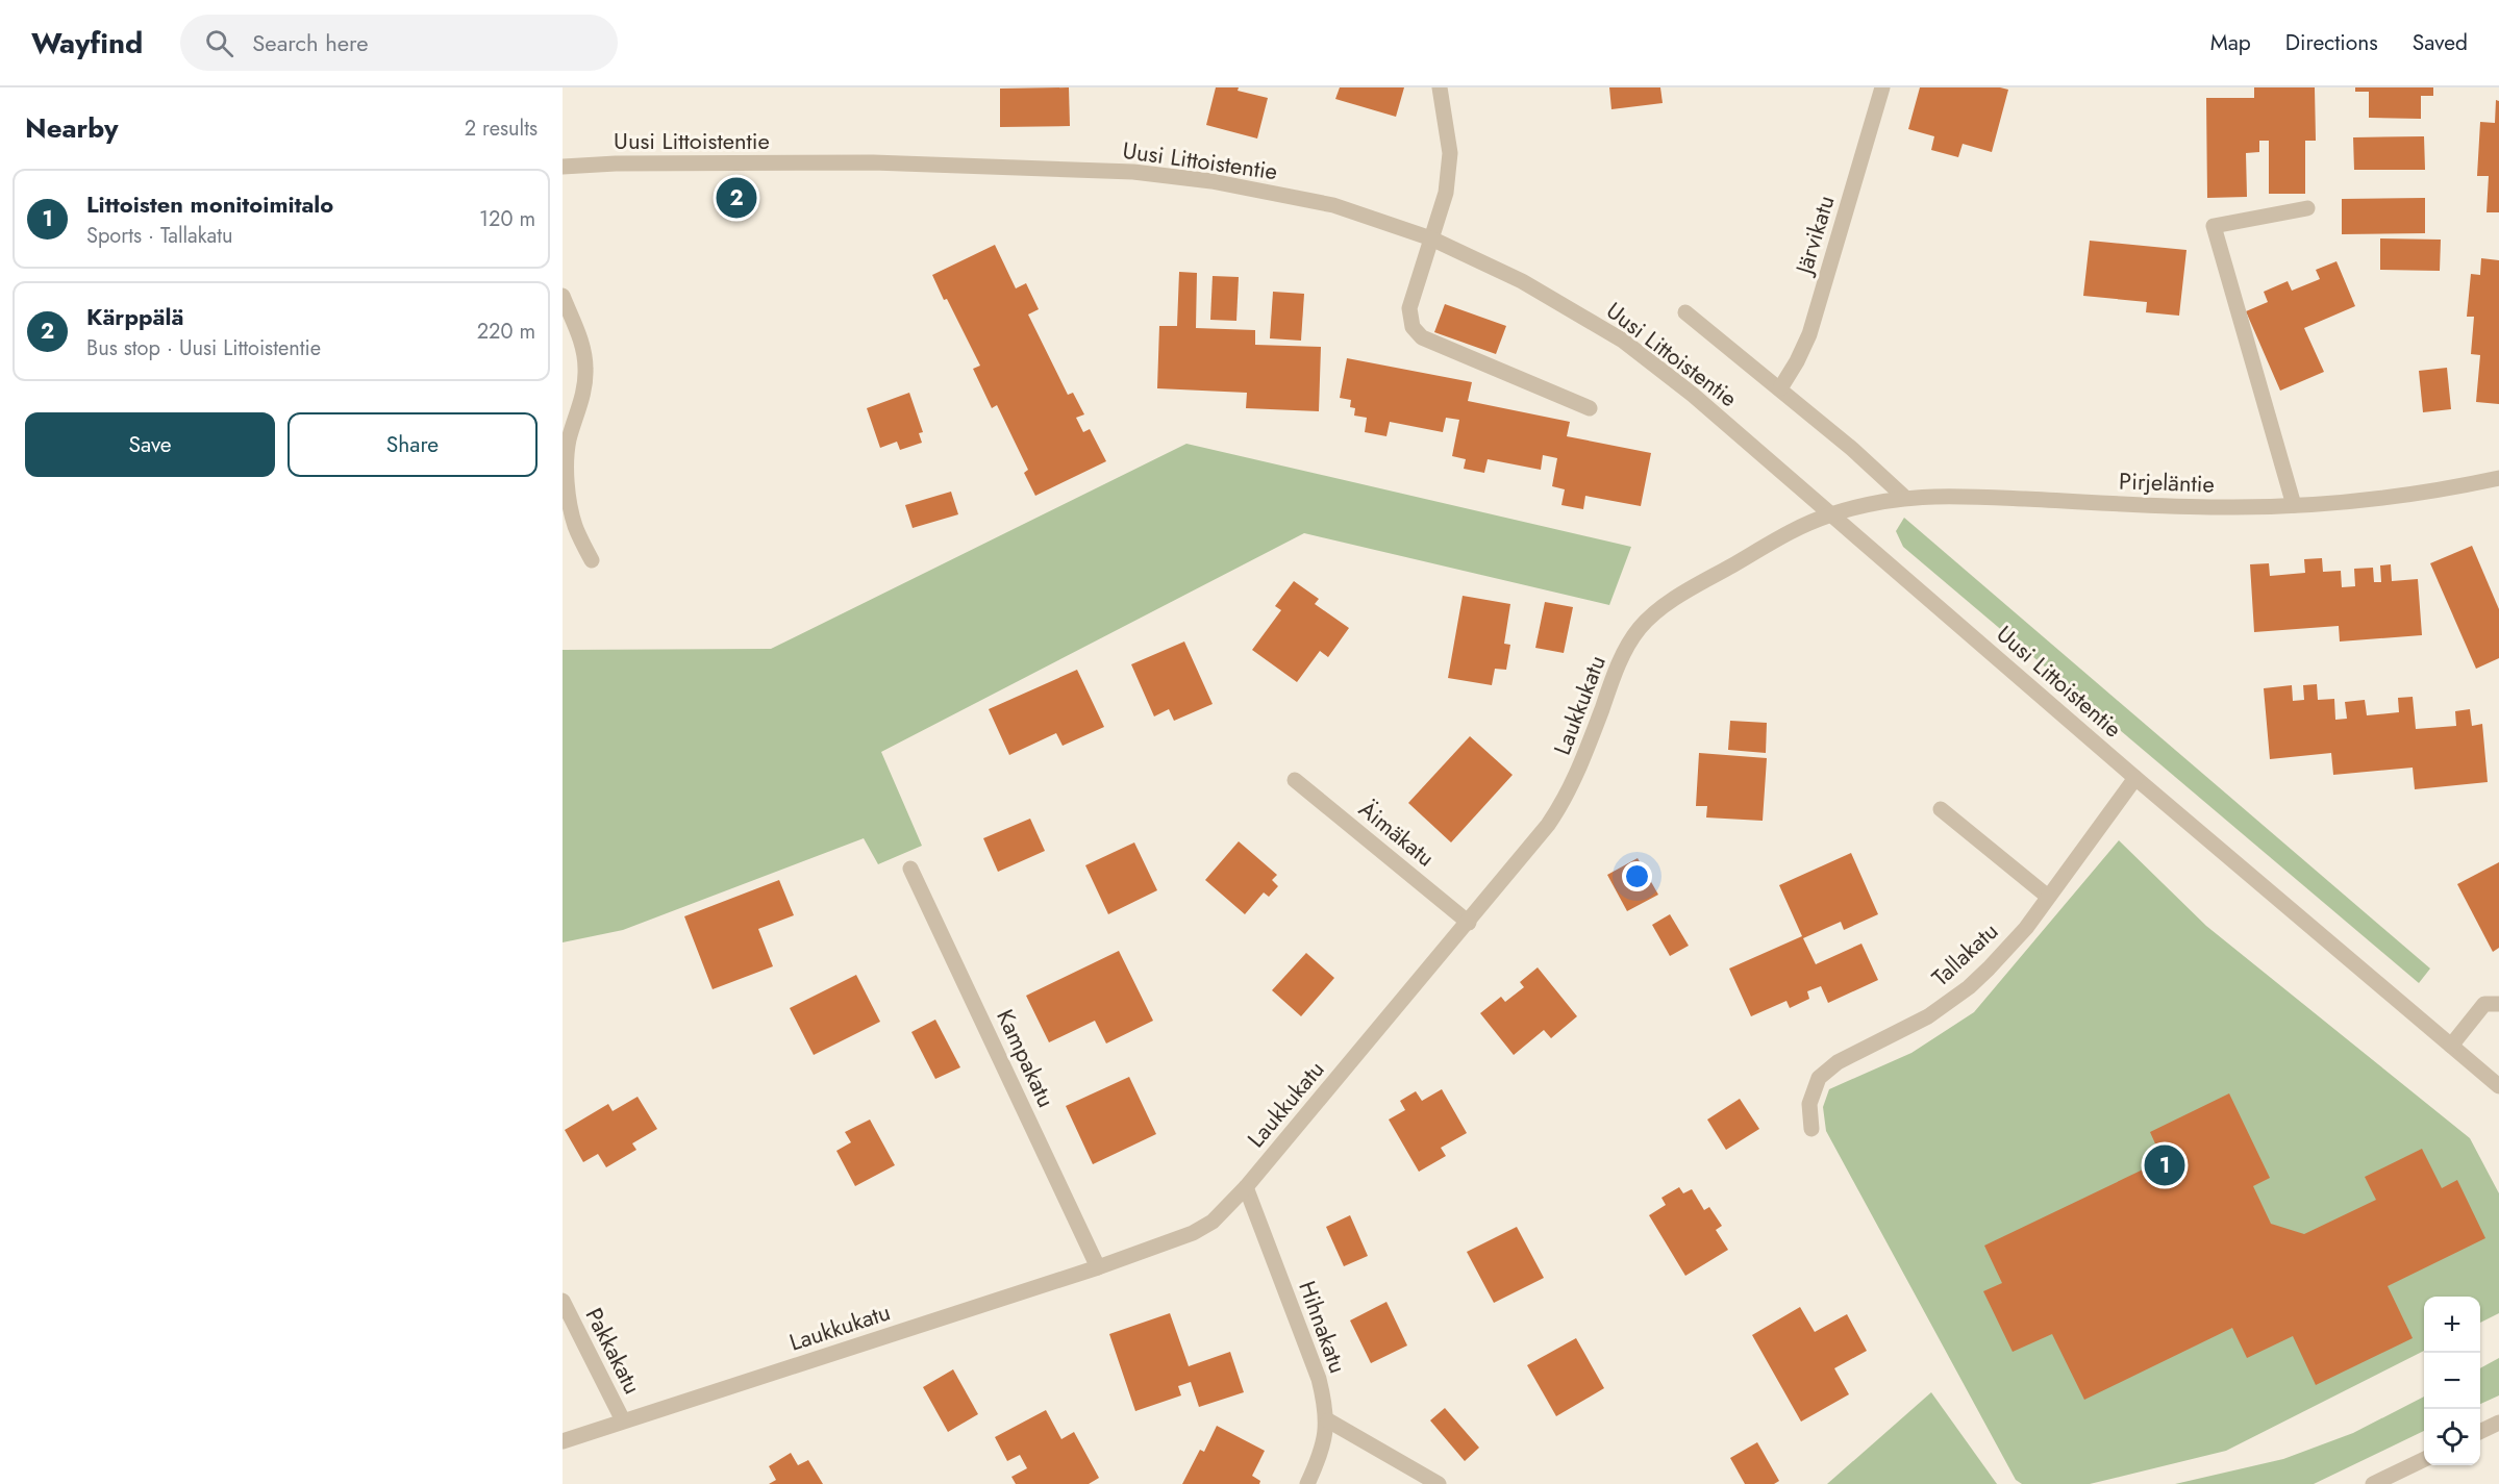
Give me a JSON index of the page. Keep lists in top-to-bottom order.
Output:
{
  "streets": {
    "street": [
      "Uusi Littoistentie",
      "Järvikatu",
      "Pirjeläntie",
      "Laukkukatu",
      "Äimäkatu",
      "Tallakatu",
      "Kampakatu",
      "Hihnakatu",
      "Pakkakatu"
    ]
  },
  "crossings": [
    ["Uusi Littoistentie", "Pirjeläntie"],
    ["Uusi Littoistentie", "Laukkukatu"],
    ["Uusi Littoistentie", "Tallakatu"],
    ["Pirjeläntie", "Laukkukatu"],
    ["Laukkukatu", "Äimäkatu"],
    ["Laukkukatu", "Kampakatu"],
    ["Laukkukatu", "Hihnakatu"],
    ["Laukkukatu", "Pakkakatu"]
  ],
  "page": {
    "header": "Wayfind",
    "search": "Search here",
    "nav": ["Map", "Directions", "Saved"],
    "heading": ["Nearby", "2 results"],
    "list": [
      {
        "mark": "1",
        "name": "Littoisten monitoimitalo",
        "note": "Sports · Tallakatu",
        "value": "120 m"
      },
      {
        "mark": "2",
        "name": "Kärppälä",
        "note": "Bus stop · Uusi Littoistentie",
        "value": "220 m"
      }
    ],
    "pins": ["2", "1"],
    "buttons": ["Save", "Share"],
    "map_buttons": ["+", "−"]
  }
}
